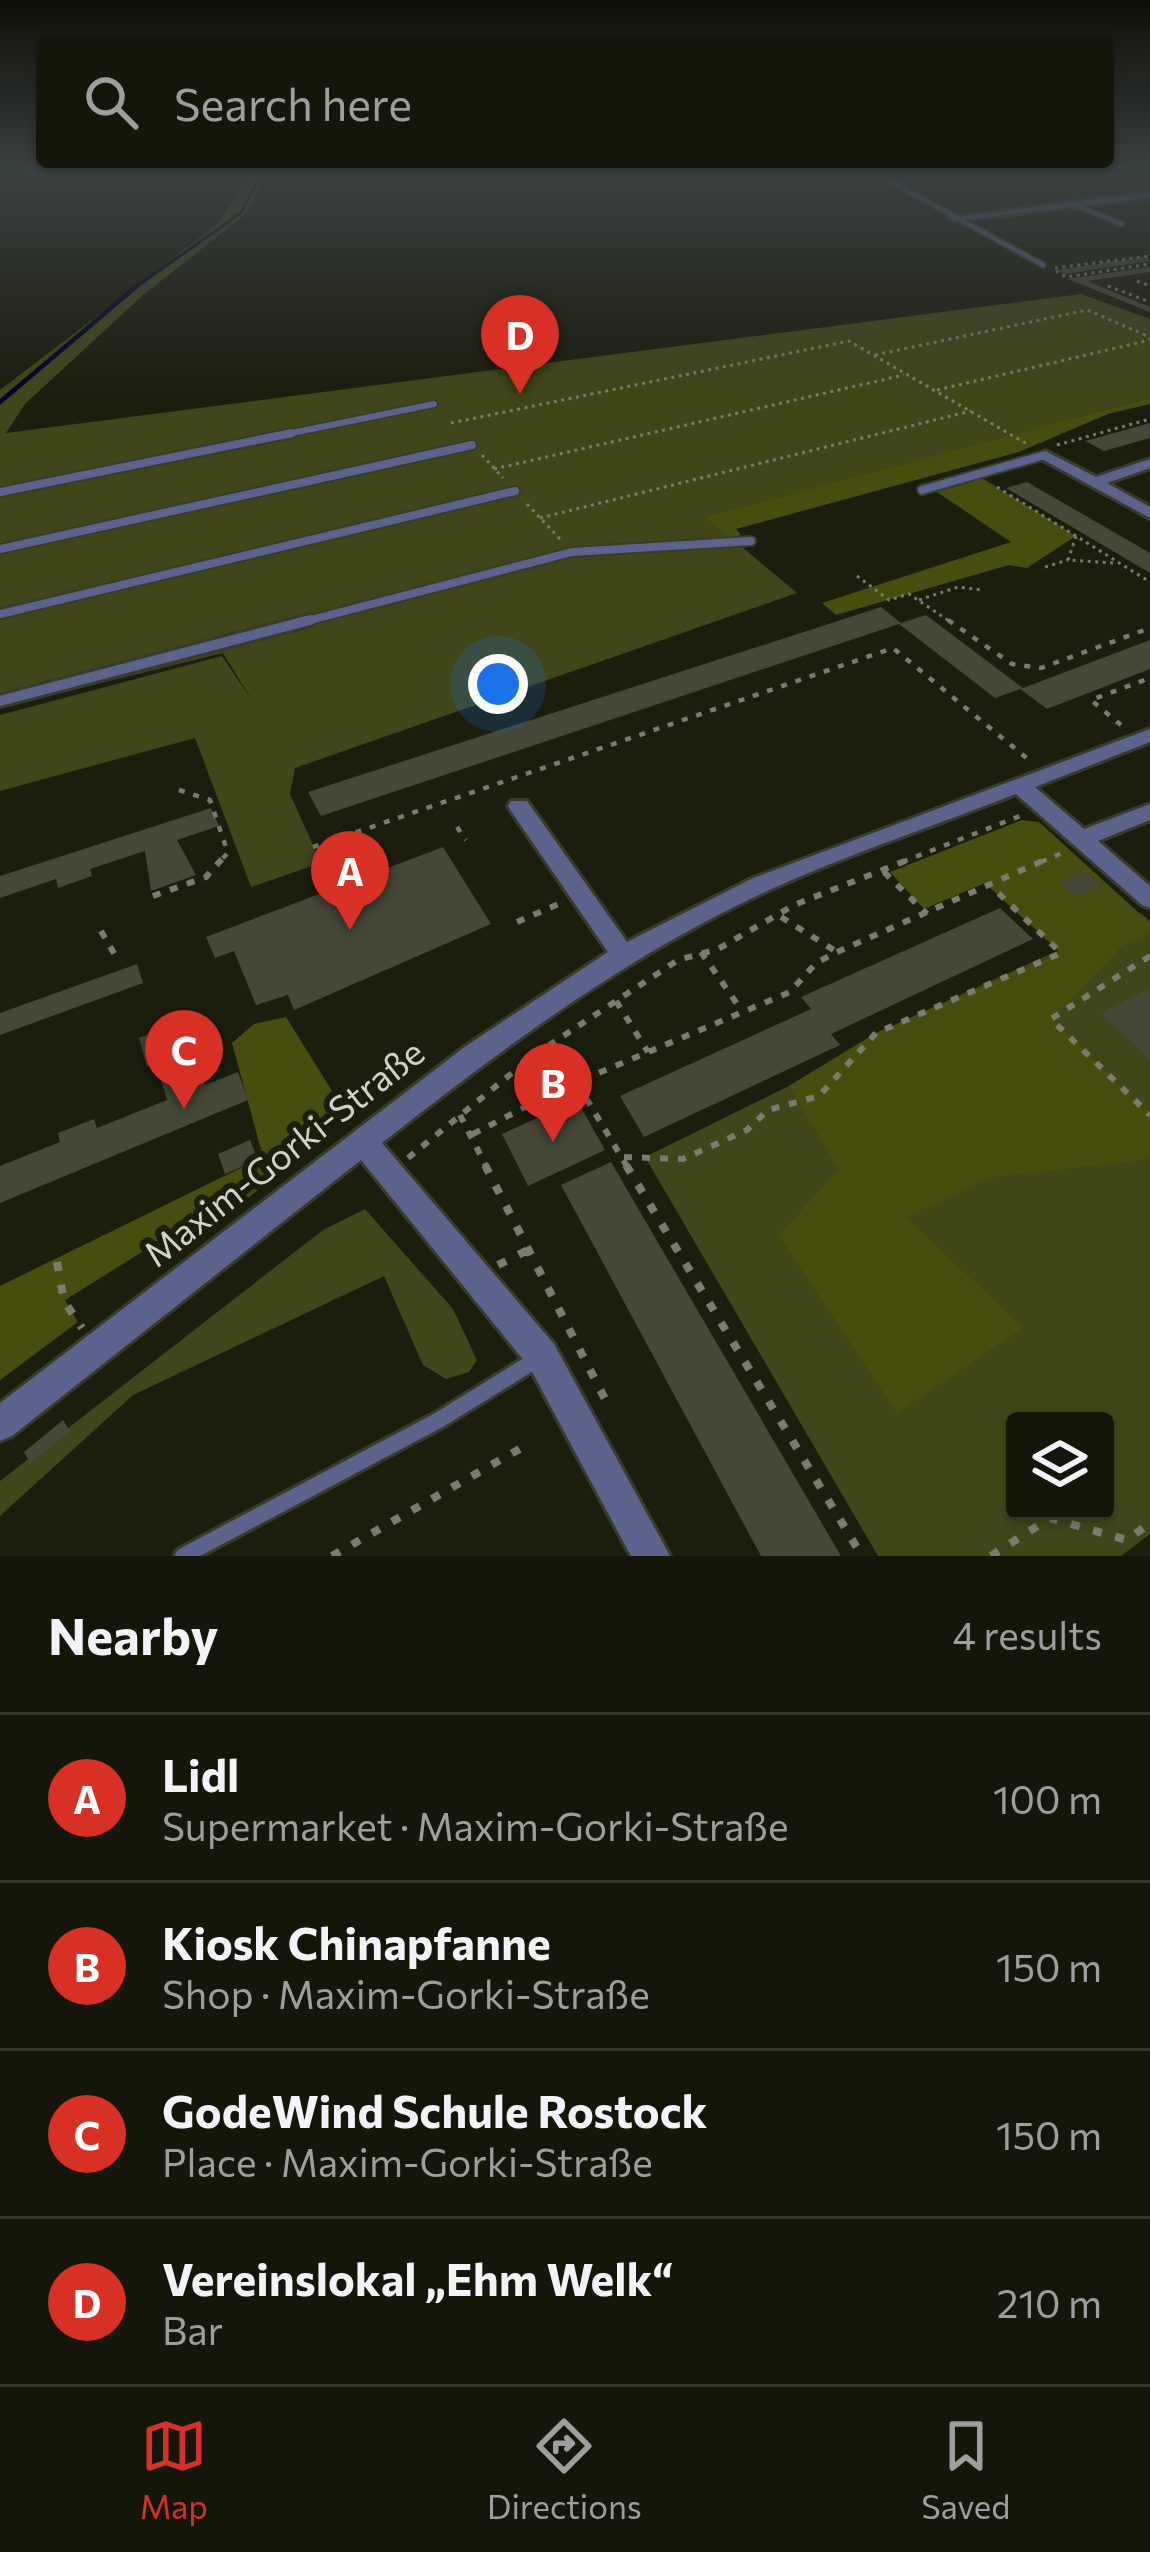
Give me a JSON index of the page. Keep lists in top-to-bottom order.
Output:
{
  "streets": {
    "street": ["Maxim-Gorki-Straße"]
  },
  "page": {
    "search": "Search here",
    "pins": [
      "D",
      "A",
      "C",
      "B"
    ],
    "heading": ["Nearby", "4 results"],
    "list": [
      {
        "mark": "A",
        "name": "Lidl",
        "note": "Supermarket · Maxim-Gorki-Straße",
        "value": "100 m"
      },
      {
        "mark": "B",
        "name": "Kiosk Chinapfanne",
        "note": "Shop · Maxim-Gorki-Straße",
        "value": "150 m"
      },
      {
        "mark": "C",
        "name": "GodeWind Schule Rostock",
        "note": "Place · Maxim-Gorki-Straße",
        "value": "150 m"
      },
      {
        "mark": "D",
        "name": "Vereinslokal „Ehm Welk“",
        "note": "Bar",
        "value": "210 m"
      }
    ],
    "nav": ["Map", "Directions", "Saved"]
  }
}
